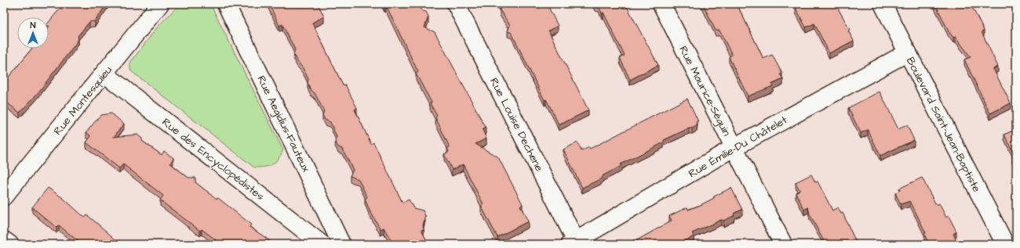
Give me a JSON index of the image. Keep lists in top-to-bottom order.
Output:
{
  "streets": {
    "street": [
      "Rue Maurice-Séguin",
      "Rue Montesquieu",
      "Rue Aegidius-Fauteux",
      "Rue Louise Dechene",
      "Boulevard Saint-Jean-Baptiste",
      "Rue Émilie-Du Châtelet",
      "Rue des Encyclopédistes"
    ]
  },
  "crossings": [
    ["Rue Maurice-Séguin", "Rue Émilie-Du Châtelet"],
    ["Rue Montesquieu", "Rue des Encyclopédistes"],
    ["Rue Louise Dechene", "Rue Émilie-Du Châtelet"],
    ["Boulevard Saint-Jean-Baptiste", "Rue Émilie-Du Châtelet"]
  ],
  "north": "top"
}
